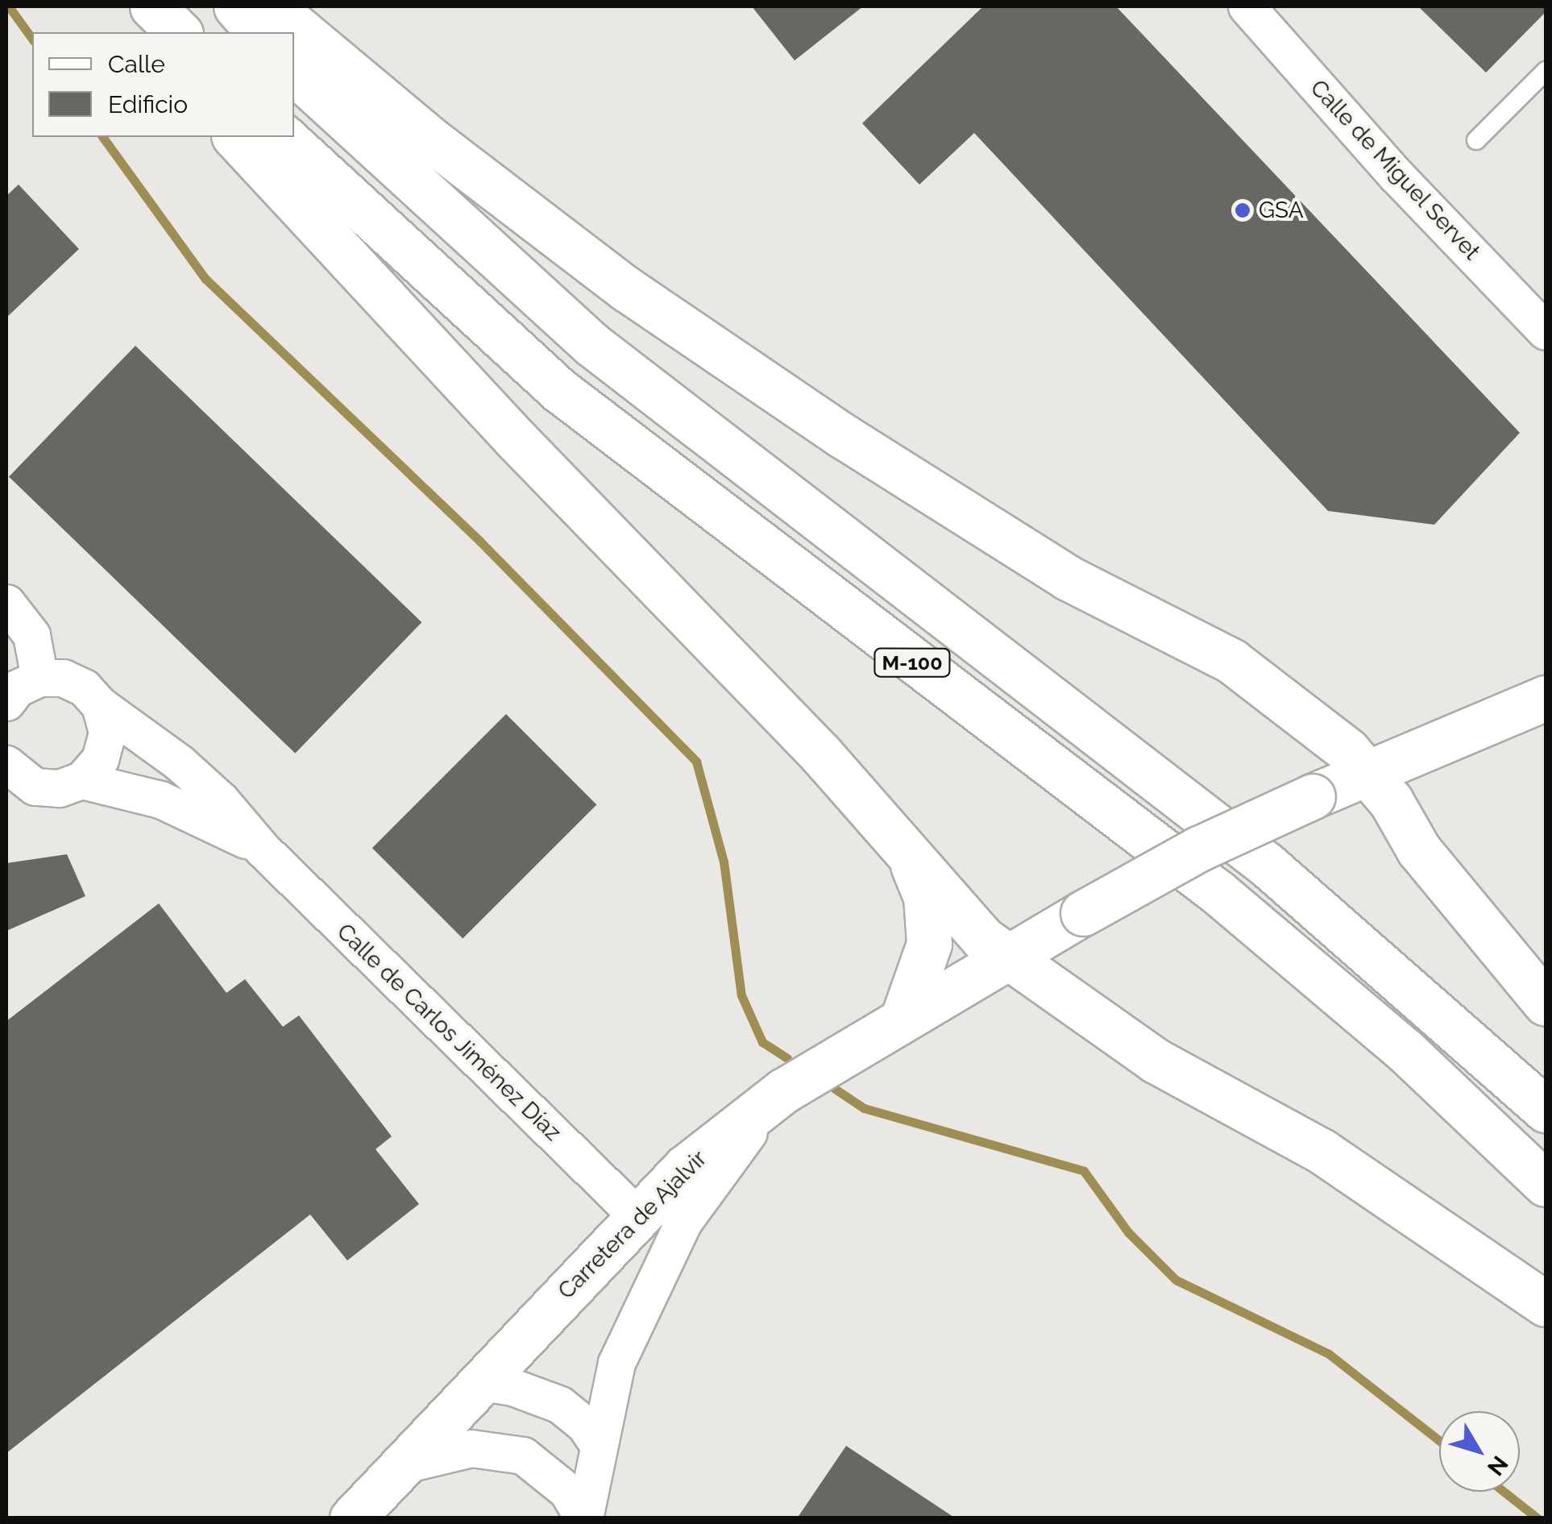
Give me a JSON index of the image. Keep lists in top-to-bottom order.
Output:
{
  "streets": {
    "main road": ["M-100", "Carretera de Ajalvir"],
    "street": ["Calle de Miguel Servet", "Calle de Carlos Jiménez Díaz"]
  },
  "crossings": [
    ["Calle de Carlos Jiménez Díaz", "Carretera de Ajalvir"]
  ],
  "places": ["GSA"],
  "legend": ["Calle", "Edificio"],
  "north": "bottom right"
}
